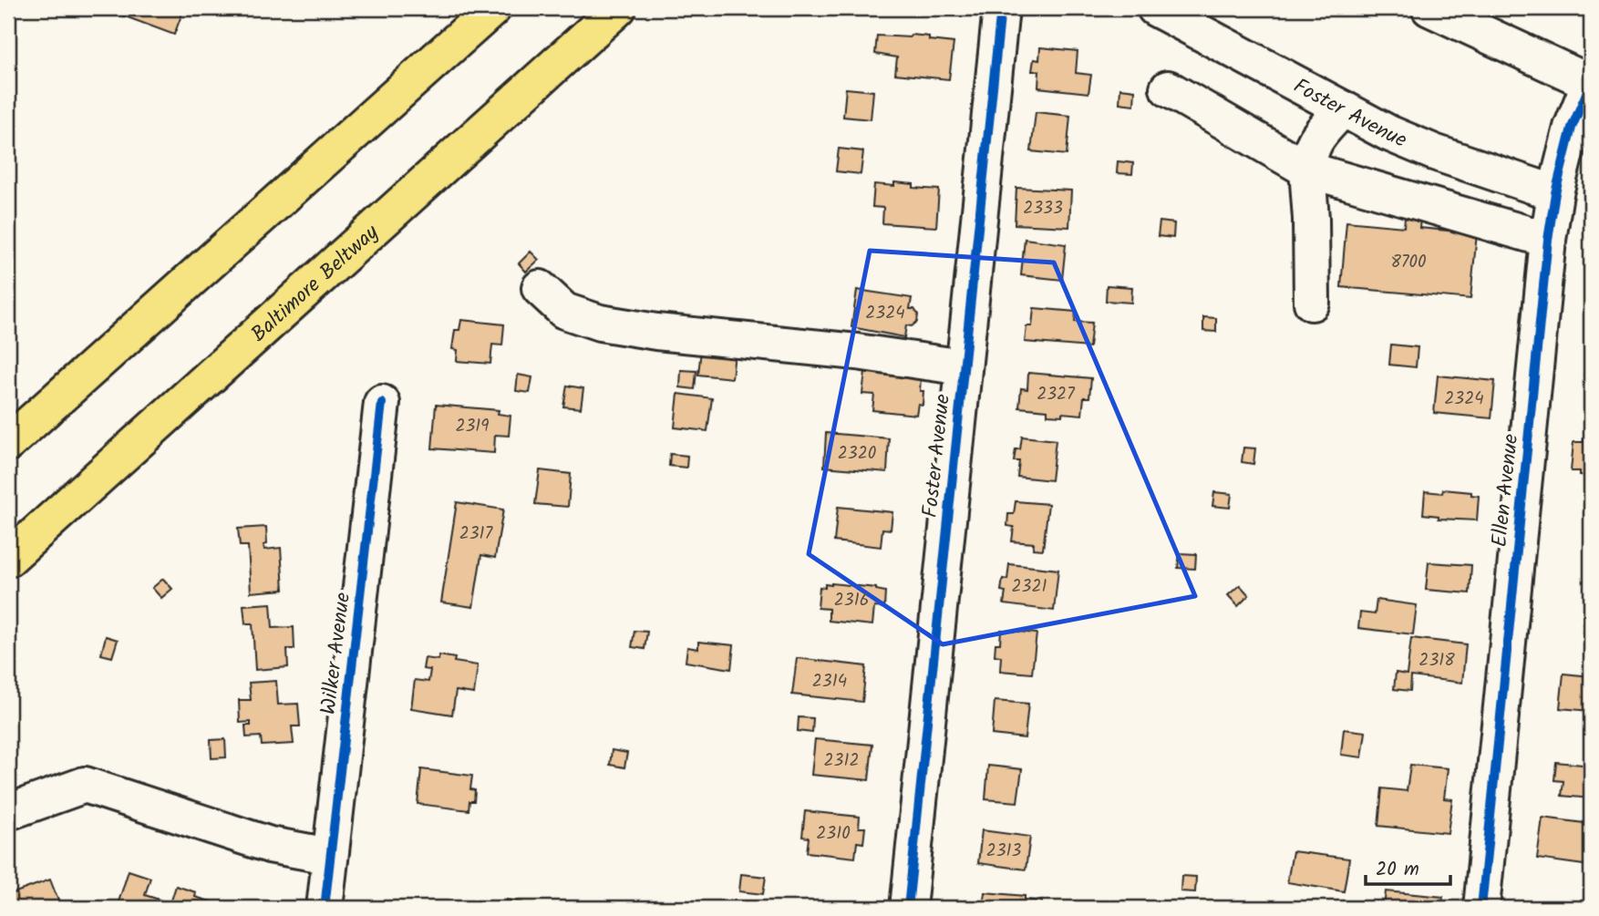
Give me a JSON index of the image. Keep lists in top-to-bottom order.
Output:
{
  "streets": {
    "highway": ["Baltimore Beltway"],
    "street": ["Foster Avenue", "Ellen Avenue", "Wilker Avenue"]
  },
  "crossings": [
    ["Foster Avenue", "Ellen Avenue"]
  ],
  "house_numbers": [
    "2333",
    "8700",
    "2324",
    "2327",
    "2324",
    "2319",
    "2320",
    "2317",
    "2321",
    "2316",
    "2318",
    "2314",
    "2312",
    "2310",
    "2313"
  ],
  "scale_bar": "20 m"
}
